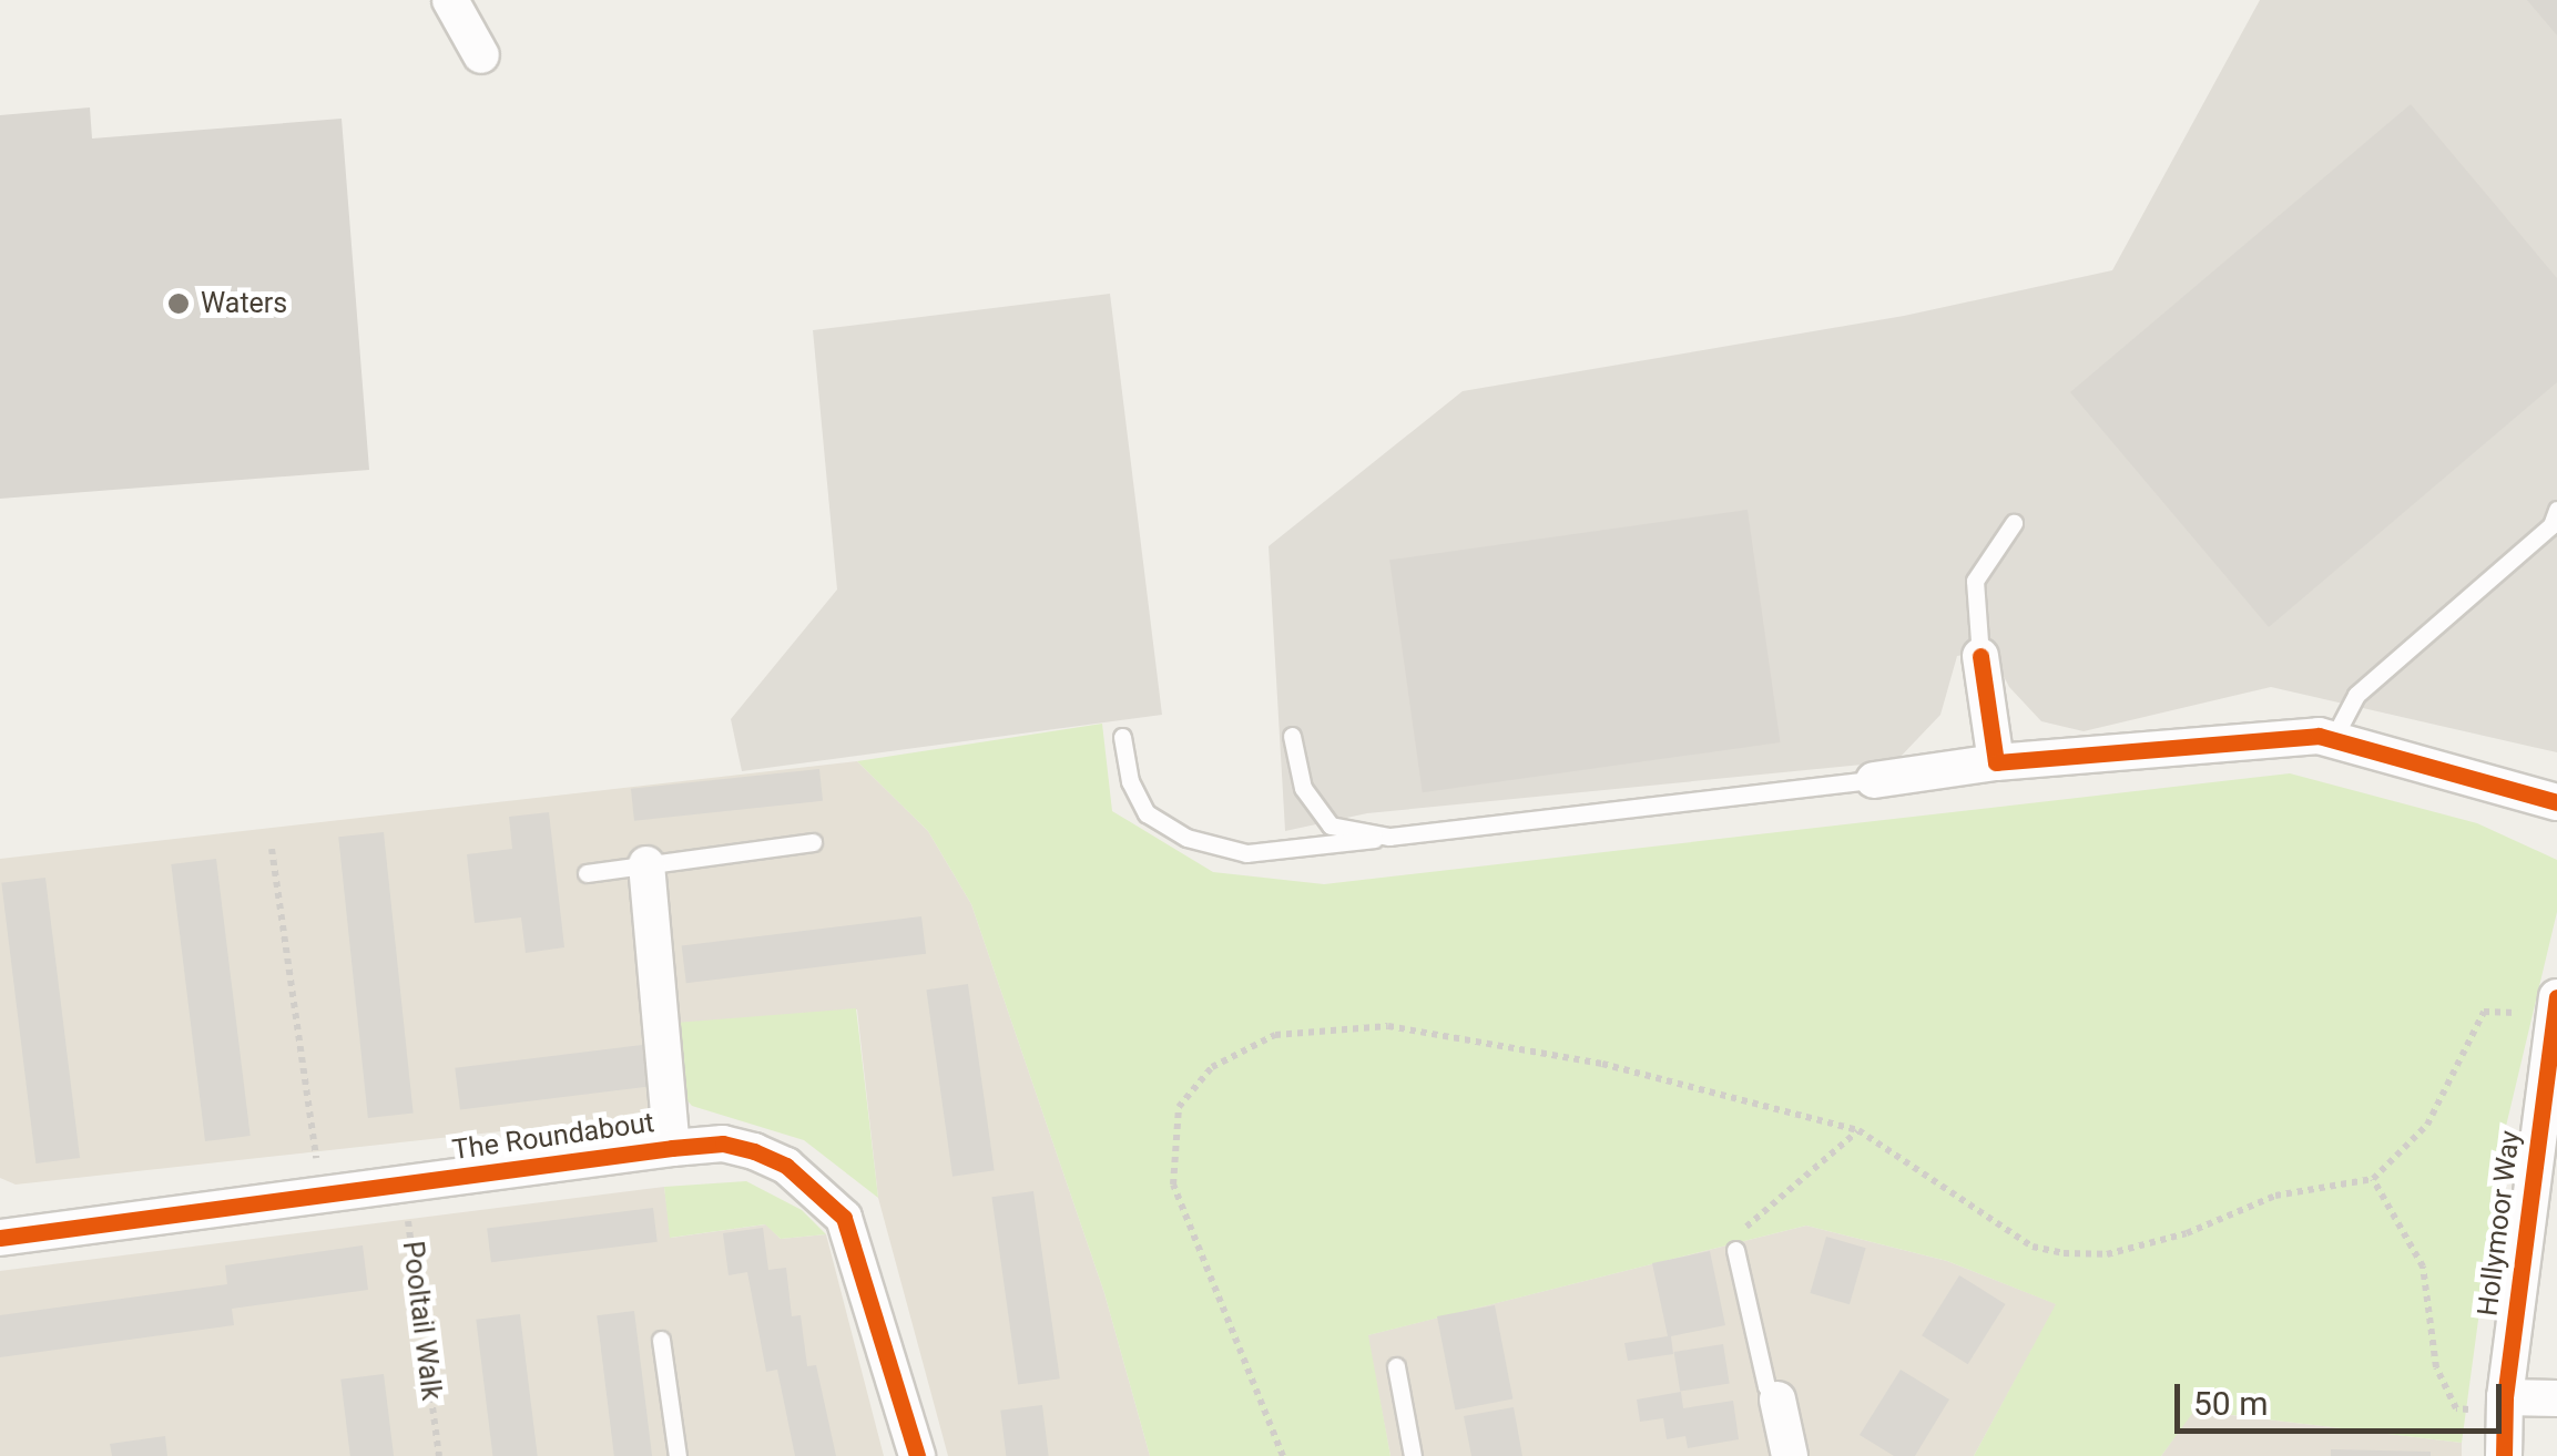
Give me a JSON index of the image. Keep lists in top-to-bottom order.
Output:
{
  "streets": {
    "street": ["The Roundabout", "Hollymoor Way"],
    "path": ["Pooltail Walk"]
  },
  "crossings": [
    ["The Roundabout", "Pooltail Walk"]
  ],
  "places": ["Waters"],
  "scale_bar": "50 m"
}
